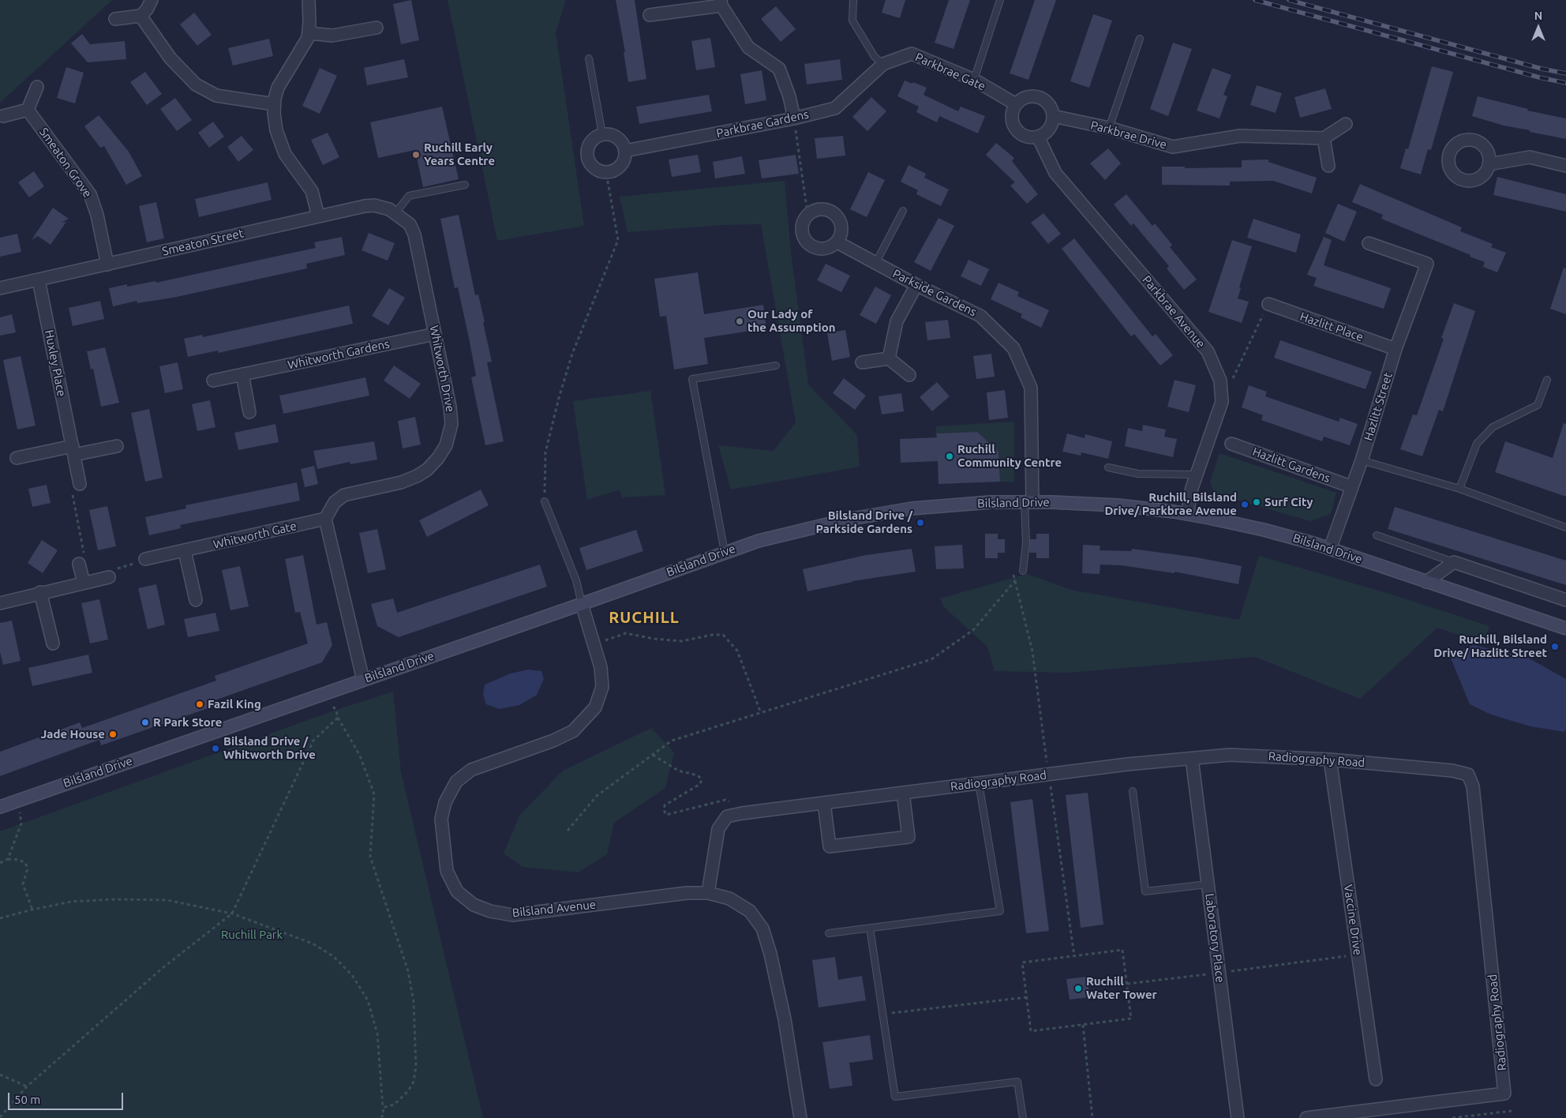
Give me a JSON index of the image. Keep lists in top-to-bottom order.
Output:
{
  "streets": {
    "main road": ["Bilsland Drive"],
    "street": [
      "Parkbrae Gate",
      "Parkbrae Gardens",
      "Parkbrae Drive",
      "Smeaton Grove",
      "Smeaton Street",
      "Parkside Gardens",
      "Parkbrae Avenue",
      "Hazlitt Place",
      "Whitworth Gardens",
      "Huxley Place",
      "Whitworth Drive",
      "Hazlitt Street",
      "Hazlitt Gardens",
      "Whitworth Gate",
      "Radiography Road",
      "Bilsland Avenue",
      "Vaccine Drive",
      "Laboratory Place"
    ]
  },
  "crossings": [
    ["Parkbrae Gate", "Parkbrae Gardens"],
    ["Parkbrae Gate", "Parkbrae Drive"],
    ["Parkbrae Gate", "Parkbrae Avenue"],
    ["Parkbrae Drive", "Parkbrae Avenue"],
    ["Smeaton Grove", "Smeaton Street"],
    ["Smeaton Street", "Huxley Place"],
    ["Smeaton Street", "Whitworth Drive"],
    ["Parkside Gardens", "Bilsland Drive"],
    ["Parkbrae Avenue", "Bilsland Drive"],
    ["Hazlitt Place", "Hazlitt Street"],
    ["Whitworth Gardens", "Whitworth Drive"],
    ["Whitworth Drive", "Whitworth Gate"],
    ["Hazlitt Street", "Hazlitt Gardens"],
    ["Hazlitt Street", "Bilsland Drive"],
    ["Bilsland Drive", "Bilsland Avenue"],
    ["Radiography Road", "Bilsland Avenue"],
    ["Radiography Road", "Vaccine Drive"],
    ["Radiography Road", "Laboratory Place"]
  ],
  "districts": ["RUCHILL"],
  "parks": ["Ruchill Park"],
  "places": [
    "Ruchill Early Years Centre",
    "Our Lady of the Assumption",
    "Ruchill Community Centre",
    "Surf City",
    "Ruchill, Bilsland Drive/ Parkbrae Avenue",
    "Bilsland Drive / Parkside Gardens",
    "Ruchill, Bilsland Drive/ Hazlitt Street",
    "Fazil King",
    "R Park Store",
    "Jade House",
    "Bilsland Drive / Whitworth Drive",
    "Ruchill Water Tower"
  ],
  "scale_bar": "50 m",
  "north": "top"
}
